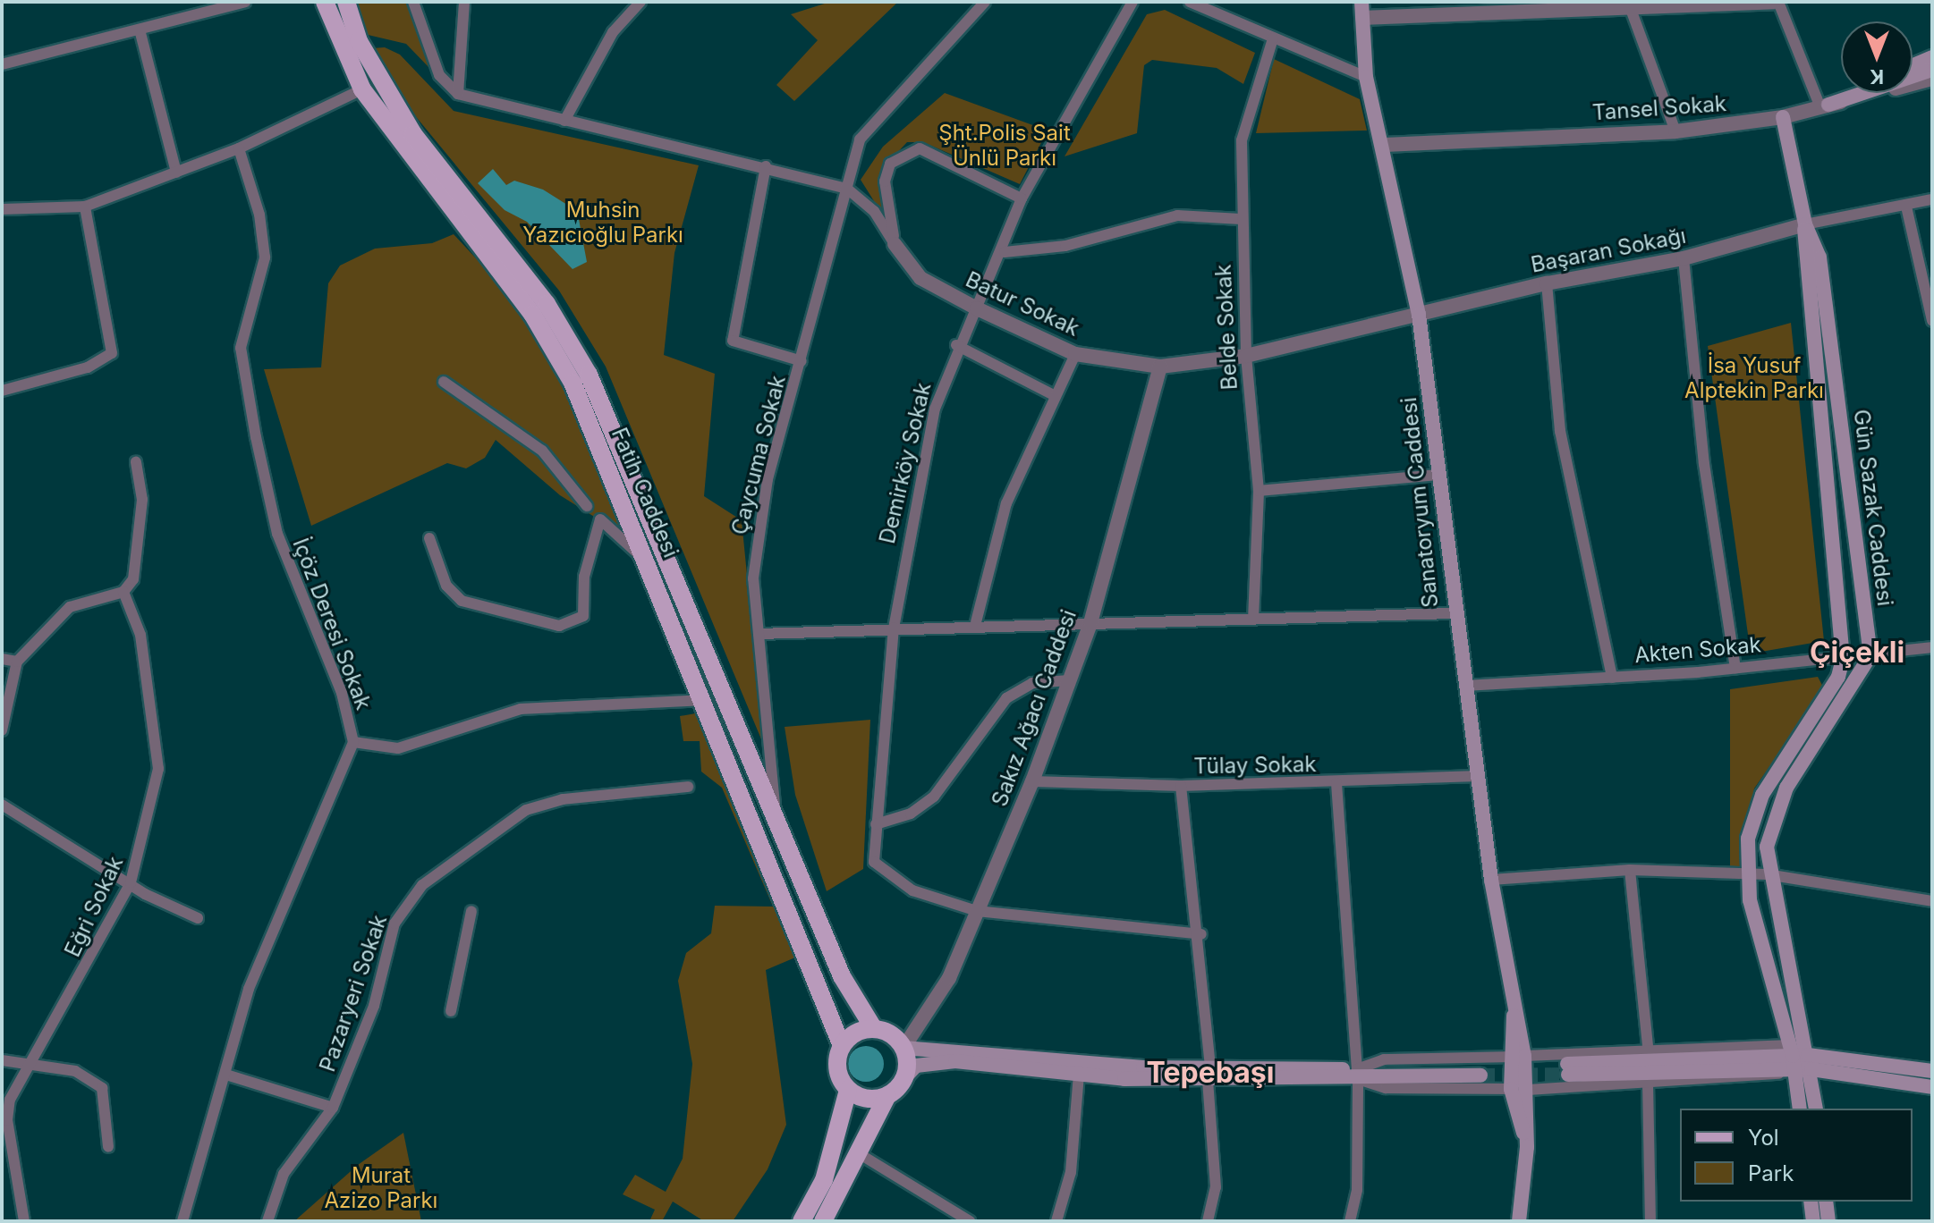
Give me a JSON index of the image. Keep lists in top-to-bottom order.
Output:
{
  "streets": {
    "main road": ["Fatih Caddesi", "Sanatoryum Caddesi", "Gün Sazak Caddesi"],
    "street": [
      "Tansel Sokak",
      "Başaran Sokağı",
      "Batur Sokak",
      "Belde Sokak",
      "Çaycuma Sokak",
      "Demirköy Sokak",
      "İçöz Deresi Sokak",
      "Akten Sokak",
      "Sakız Ağacı Caddesi",
      "Tülay Sokak",
      "Eğri Sokak",
      "Pazaryeri Sokak"
    ]
  },
  "crossings": [
    ["Tansel Sokak", "Sanatoryum Caddesi"],
    ["Tansel Sokak", "Gün Sazak Caddesi"],
    ["Başaran Sokağı", "Batur Sokak"],
    ["Başaran Sokağı", "Sanatoryum Caddesi"],
    ["Başaran Sokağı", "Gün Sazak Caddesi"],
    ["Batur Sokak", "Belde Sokak"],
    ["Batur Sokak", "Demirköy Sokak"],
    ["Batur Sokak", "Sanatoryum Caddesi"],
    ["Batur Sokak", "Sakız Ağacı Caddesi"],
    ["Çaycuma Sokak", "Fatih Caddesi"],
    ["Demirköy Sokak", "Sakız Ağacı Caddesi"],
    ["Fatih Caddesi", "Sakız Ağacı Caddesi"],
    ["Sanatoryum Caddesi", "Akten Sokak"],
    ["Sanatoryum Caddesi", "Tülay Sokak"],
    ["Gün Sazak Caddesi", "Akten Sokak"],
    ["Sakız Ağacı Caddesi", "Tülay Sokak"]
  ],
  "districts": ["Çiçekli", "Tepebaşı"],
  "parks": [
    "Şht.Polis Sait Ünlü Parkı",
    "Muhsin Yazıcıoğlu Parkı",
    "İsa Yusuf Alptekin Parkı",
    "Murat Azizo Parkı"
  ],
  "legend": ["Yol", "Park"],
  "north": "bottom"
}
